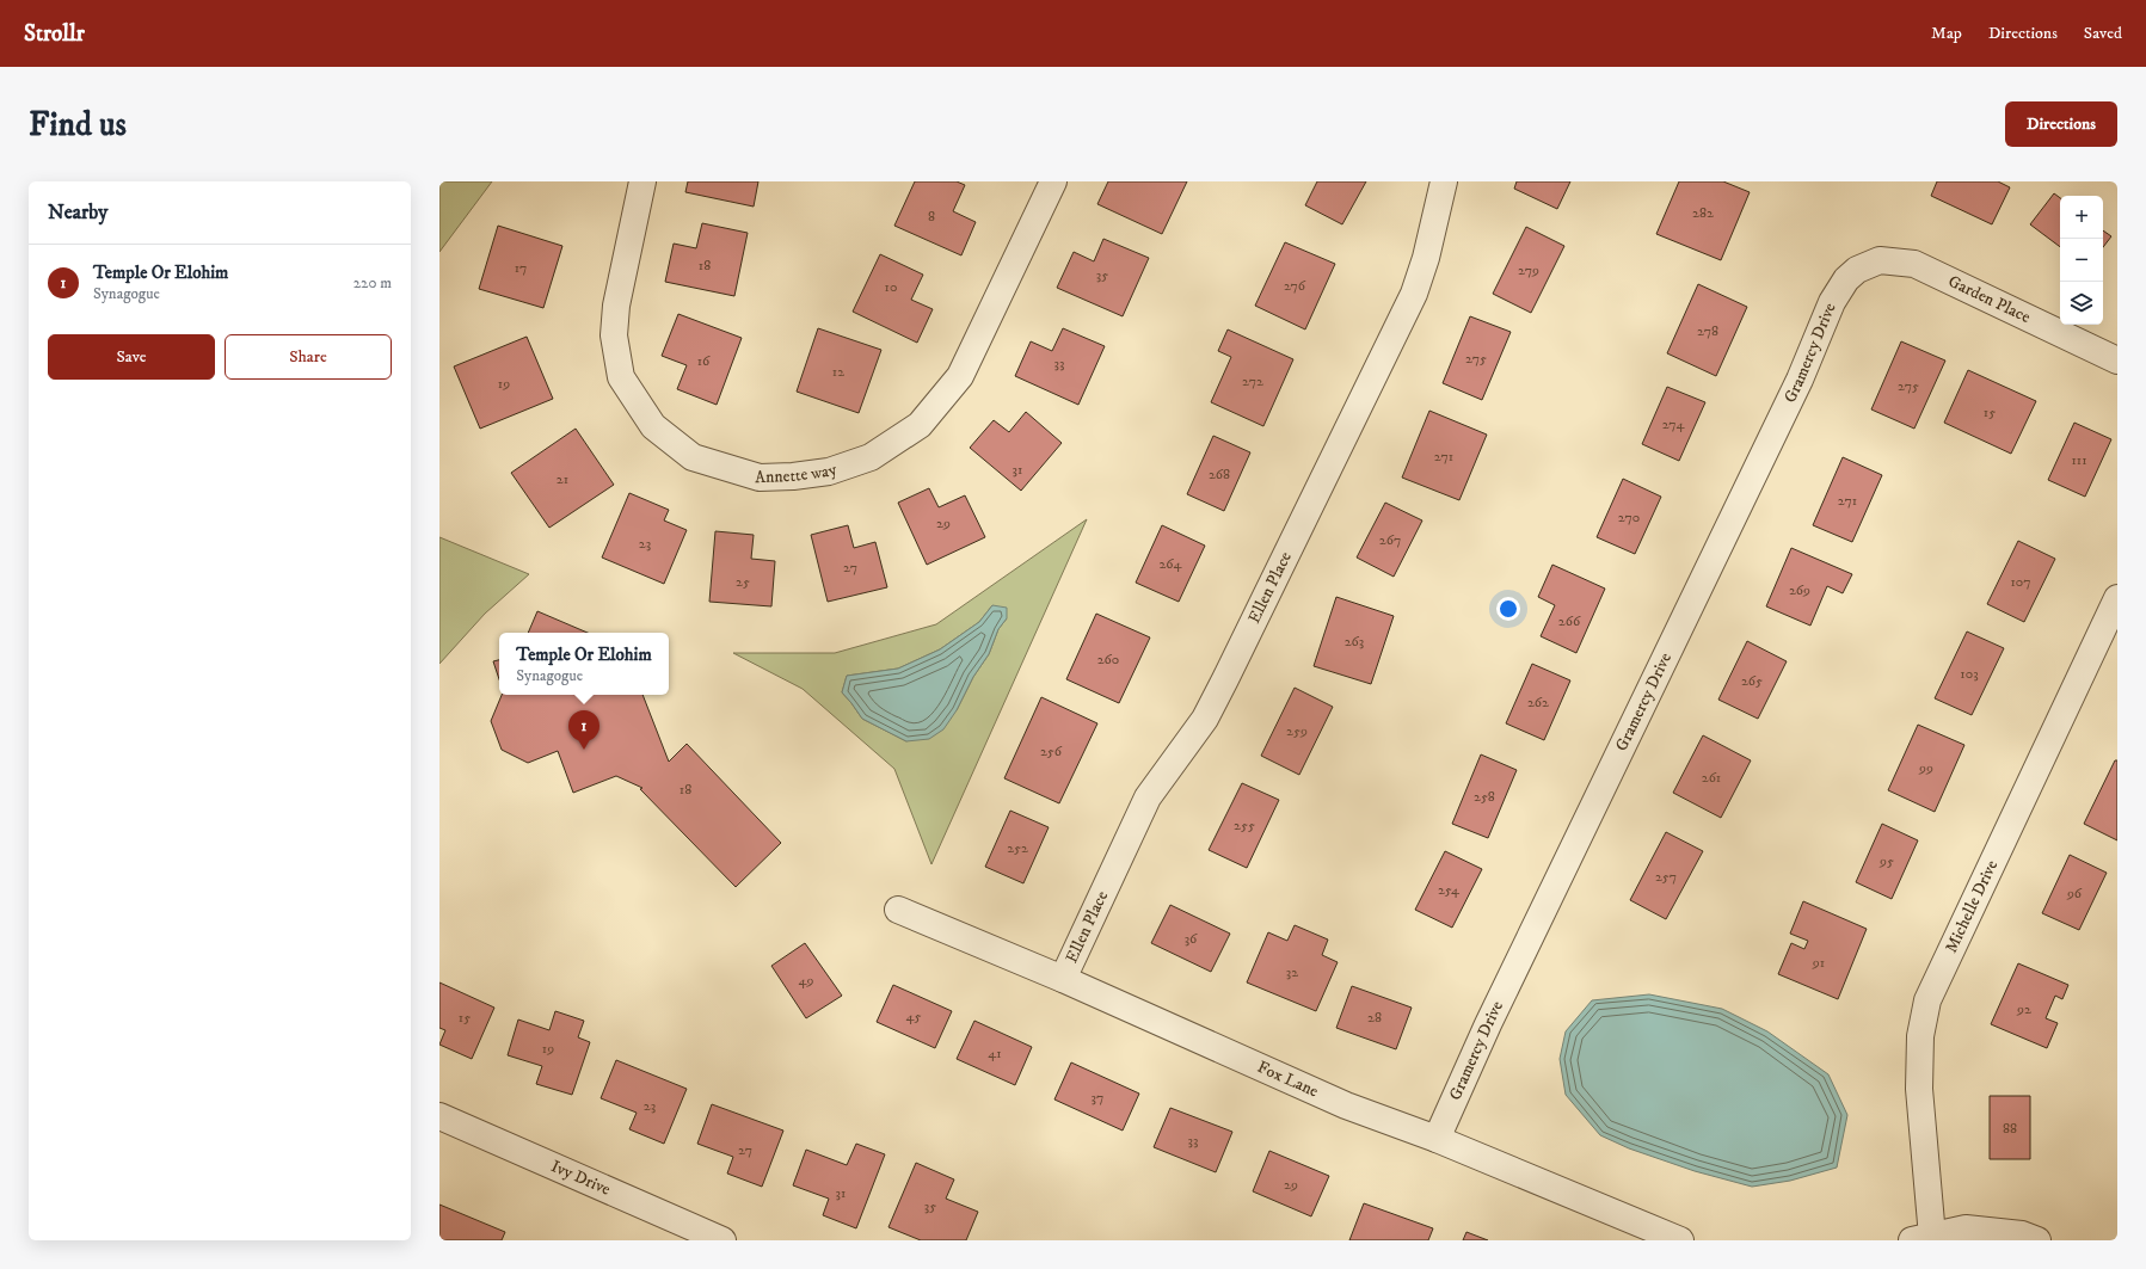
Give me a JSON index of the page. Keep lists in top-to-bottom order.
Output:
{
  "streets": {
    "street": [
      "Garden Place",
      "Gramercy Drive",
      "Annette way",
      "Ellen Place",
      "Michelle Drive",
      "Fox Lane",
      "Ivy Drive"
    ]
  },
  "crossings": [
    ["Garden Place", "Gramercy Drive"],
    ["Gramercy Drive", "Fox Lane"],
    ["Ellen Place", "Fox Lane"]
  ],
  "house_numbers": [
    "282",
    "8",
    "18",
    "17",
    "279",
    "35",
    "276",
    "10",
    "278",
    "275",
    "16",
    "33",
    "12",
    "272",
    "19",
    "275",
    "15",
    "274",
    "271",
    "111",
    "31",
    "268",
    "21",
    "271",
    "270",
    "29",
    "267",
    "23",
    "264",
    "27",
    "25",
    "107",
    "269",
    "266",
    "263",
    "260",
    "103",
    "265",
    "262",
    "259",
    "256",
    "99",
    "261",
    "18",
    "258",
    "255",
    "252",
    "95",
    "257",
    "254",
    "96",
    "36",
    "91",
    "32",
    "49",
    "92",
    "45",
    "15",
    "28",
    "19",
    "41",
    "37",
    "23",
    "88",
    "33",
    "27",
    "29",
    "31",
    "35"
  ],
  "page": {
    "header": "Strollr",
    "nav": ["Map", "Directions", "Saved"],
    "buttons": [
      "Directions",
      ["Save", "Share"]
    ],
    "title": "Find us",
    "heading": "Nearby",
    "map_buttons": ["+", "−"],
    "list": [
      {
        "mark": "1",
        "name": "Temple Or Elohim",
        "note": "Synagogue",
        "value": "220 m"
      }
    ],
    "popup": ["Temple Or Elohim", "Synagogue"],
    "pins": "1"
  }
}
